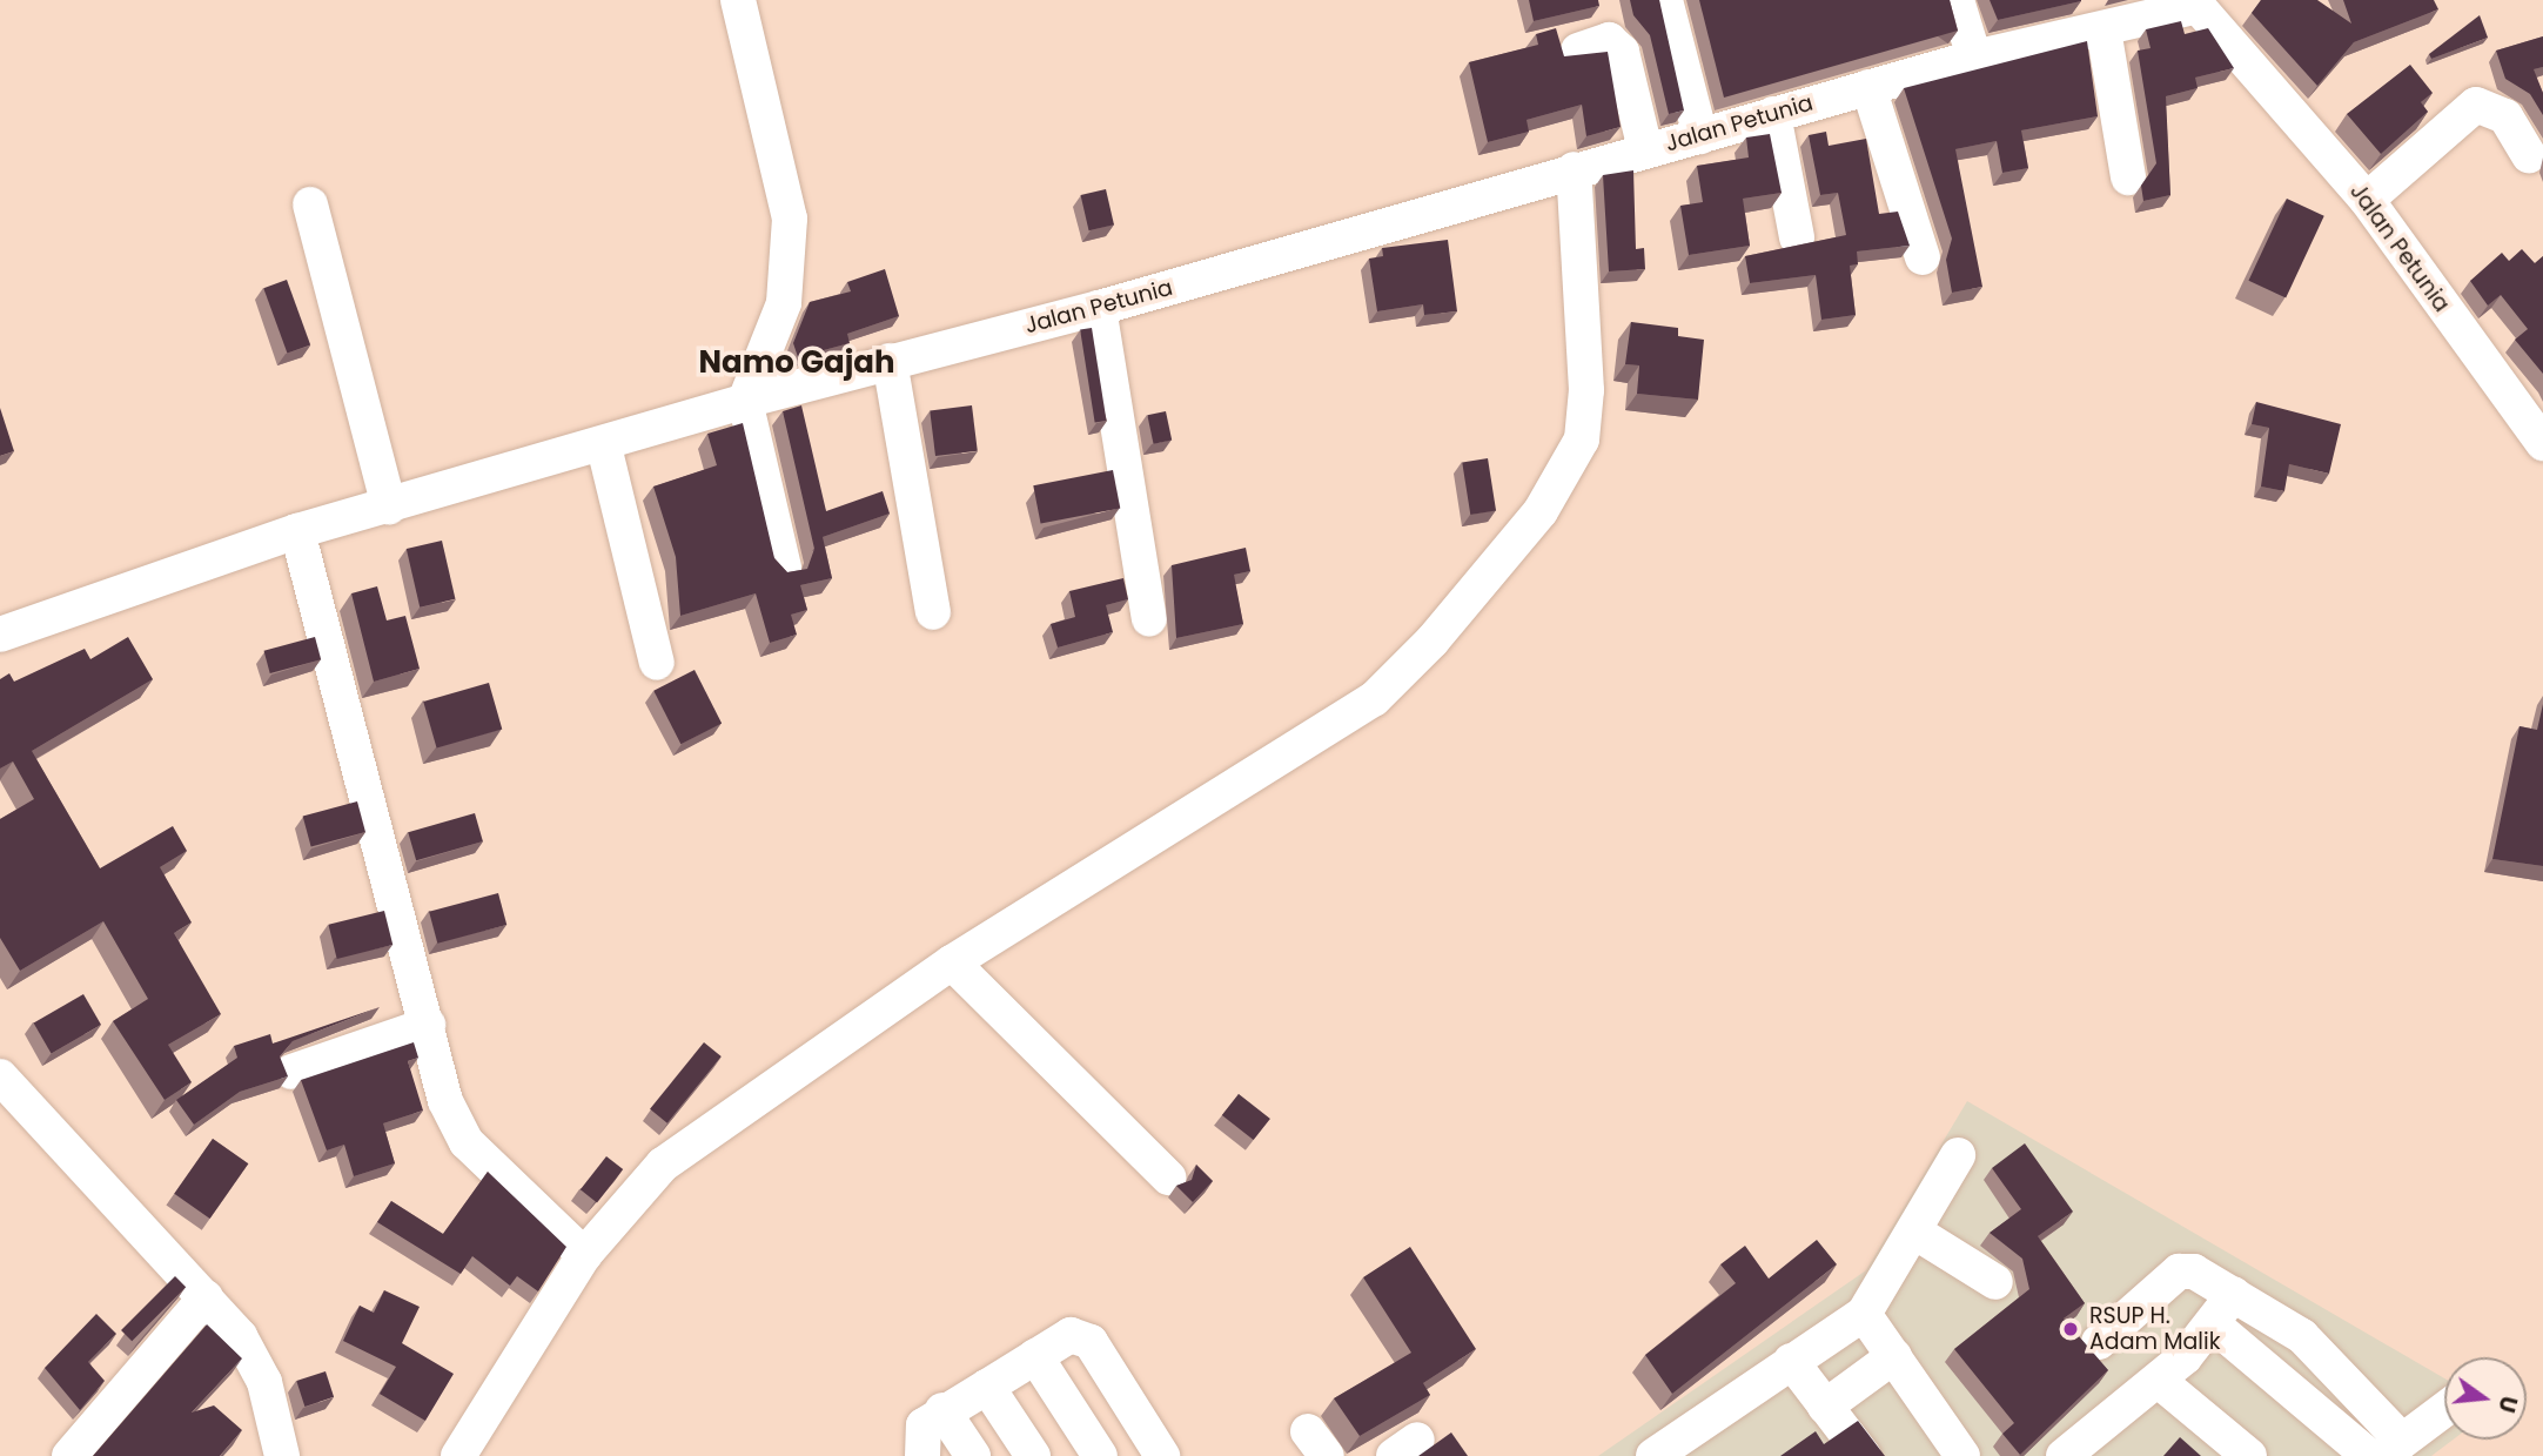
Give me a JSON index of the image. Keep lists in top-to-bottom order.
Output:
{
  "streets": {
    "street": ["Jalan Petunia"]
  },
  "districts": ["Namo Gajah"],
  "places": ["RSUP H. Adam Malik"],
  "north": "right"
}
